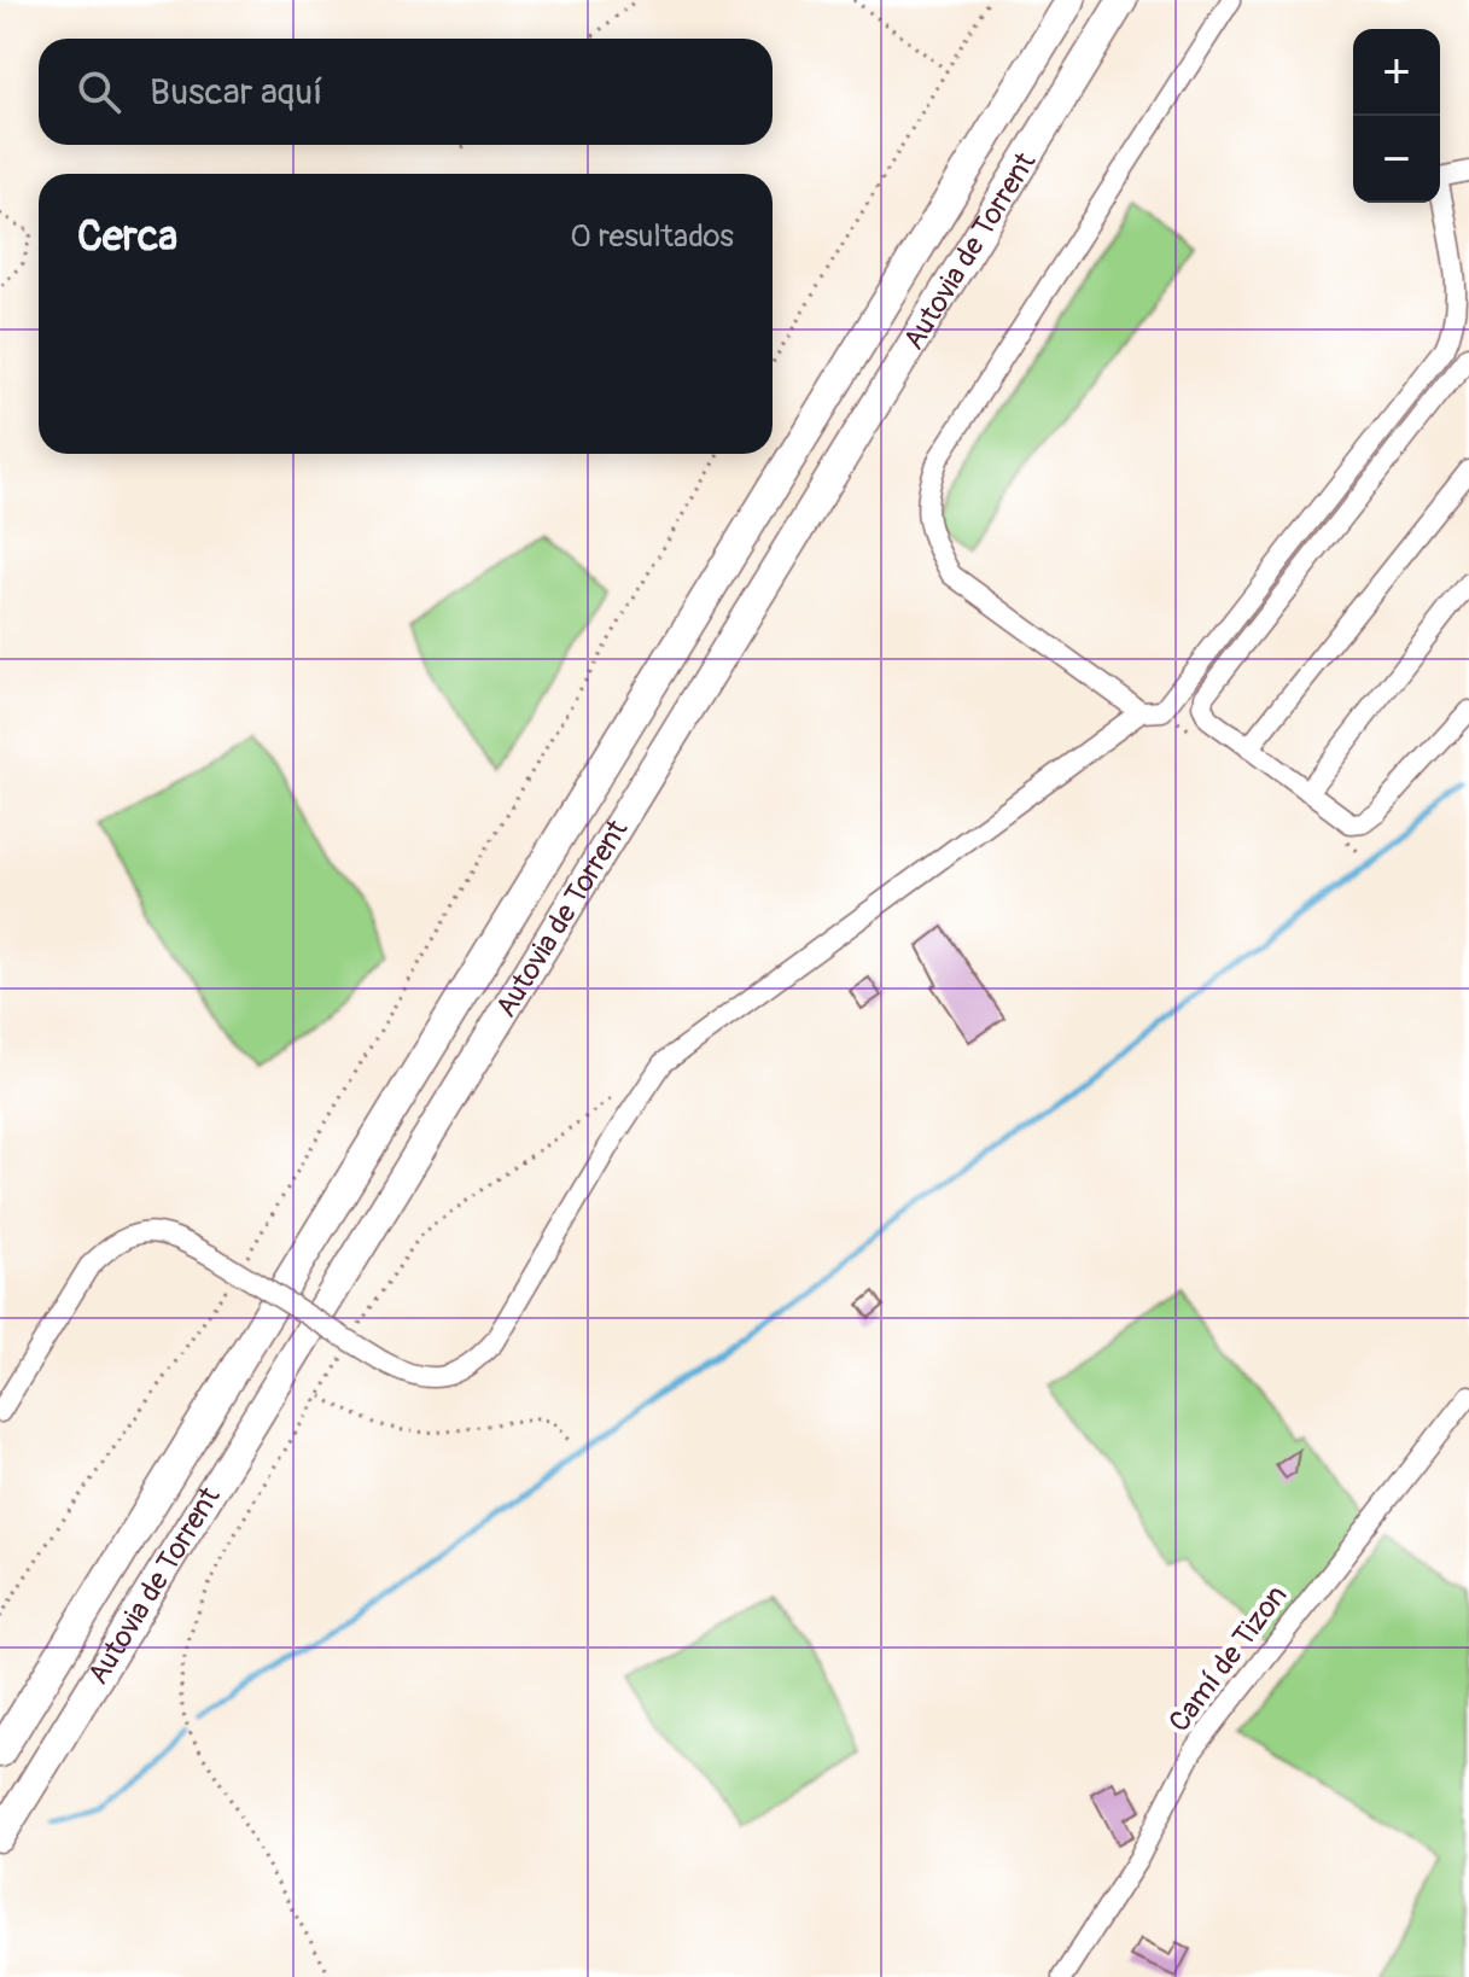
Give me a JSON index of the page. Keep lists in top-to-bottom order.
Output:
{
  "streets": {
    "highway": ["Autovia de Torrent"],
    "street": ["Camí de Tizon"]
  },
  "page": {
    "map_buttons": ["+", "−"],
    "search": "Buscar aquí",
    "heading": ["Cerca", "0 resultados"]
  }
}
